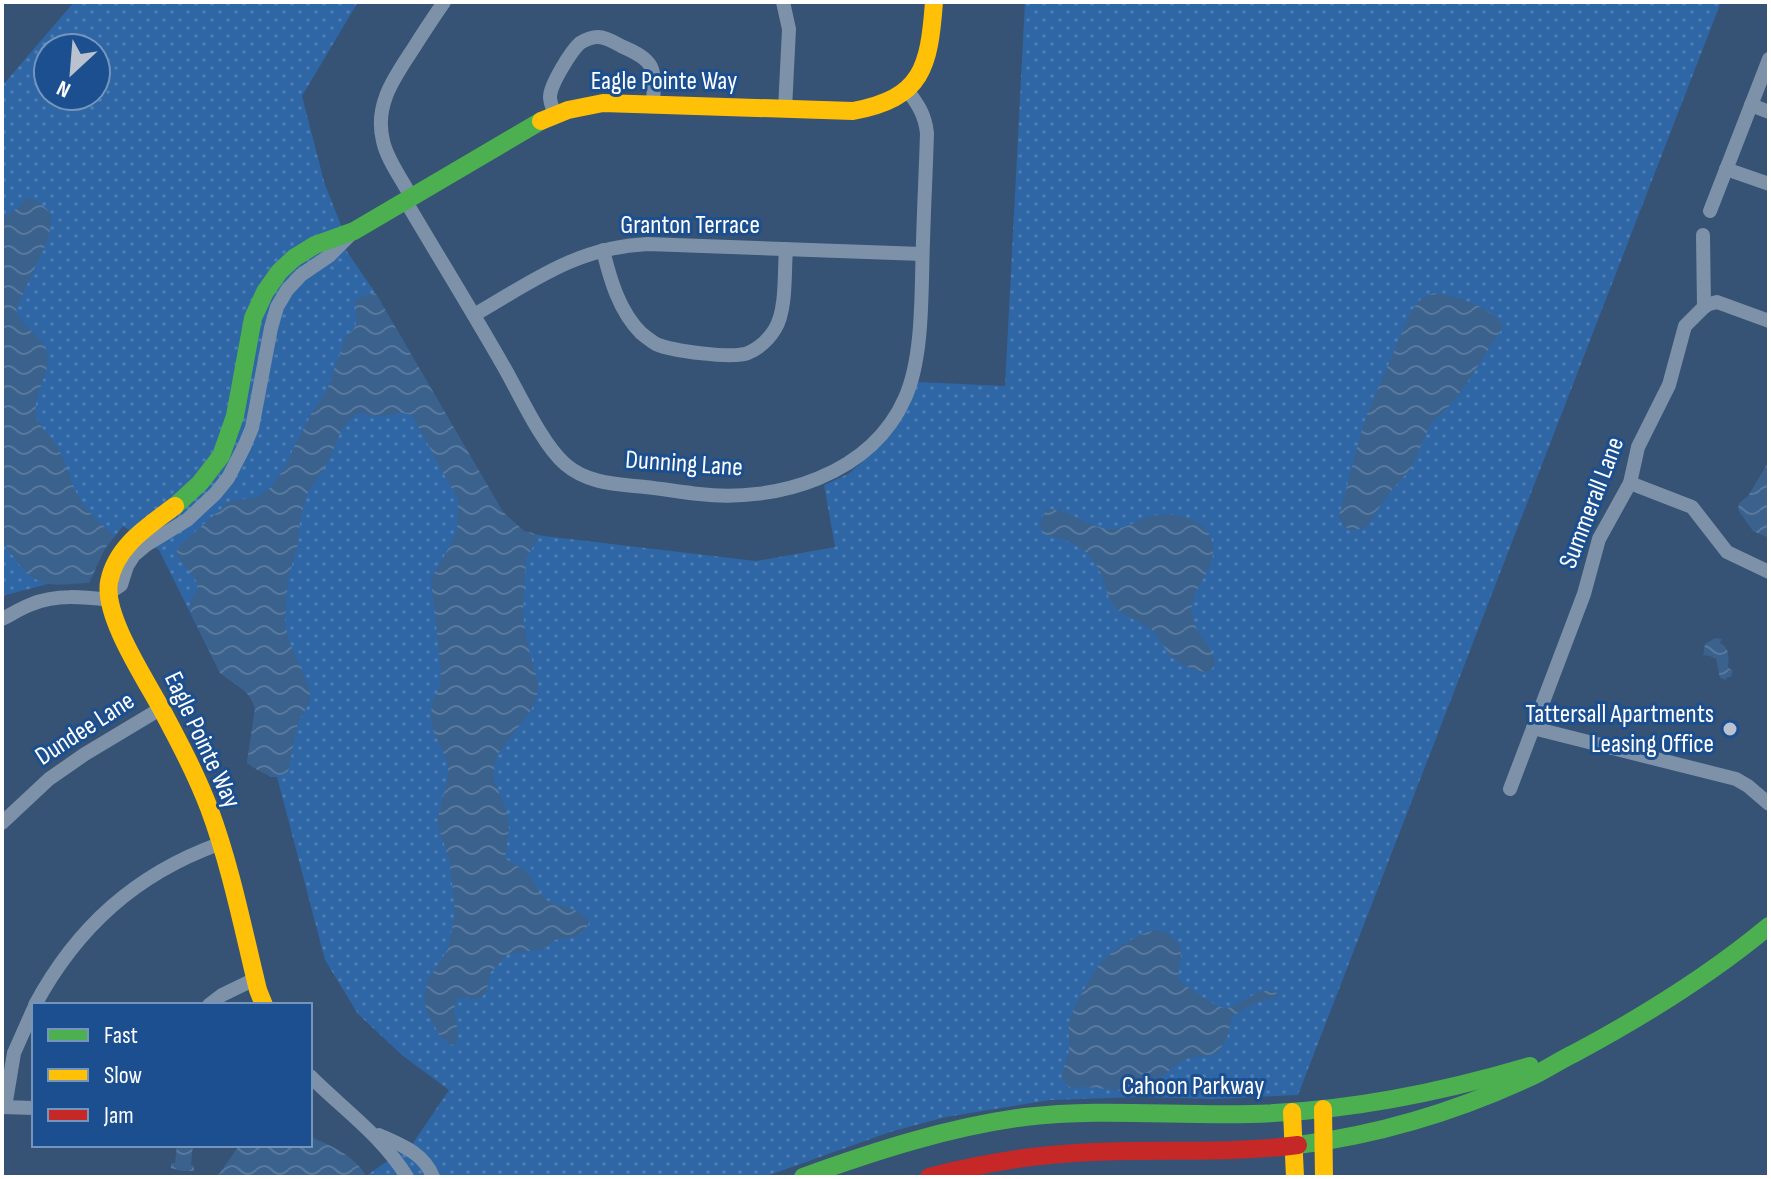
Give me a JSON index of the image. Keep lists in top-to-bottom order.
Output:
{
  "streets": {
    "street": [
      "Eagle Pointe Way",
      "Granton Terrace",
      "Dunning Lane",
      "Summerall Lane",
      "Dundee Lane",
      "Cahoon Parkway"
    ]
  },
  "crossings": [
    ["Eagle Pointe Way", "Dunning Lane"],
    ["Eagle Pointe Way", "Dundee Lane"],
    ["Granton Terrace", "Dunning Lane"]
  ],
  "places": ["Tattersall Apartments Leasing Office"],
  "legend": ["Fast", "Slow", "Jam"],
  "north": "bottom left"
}
